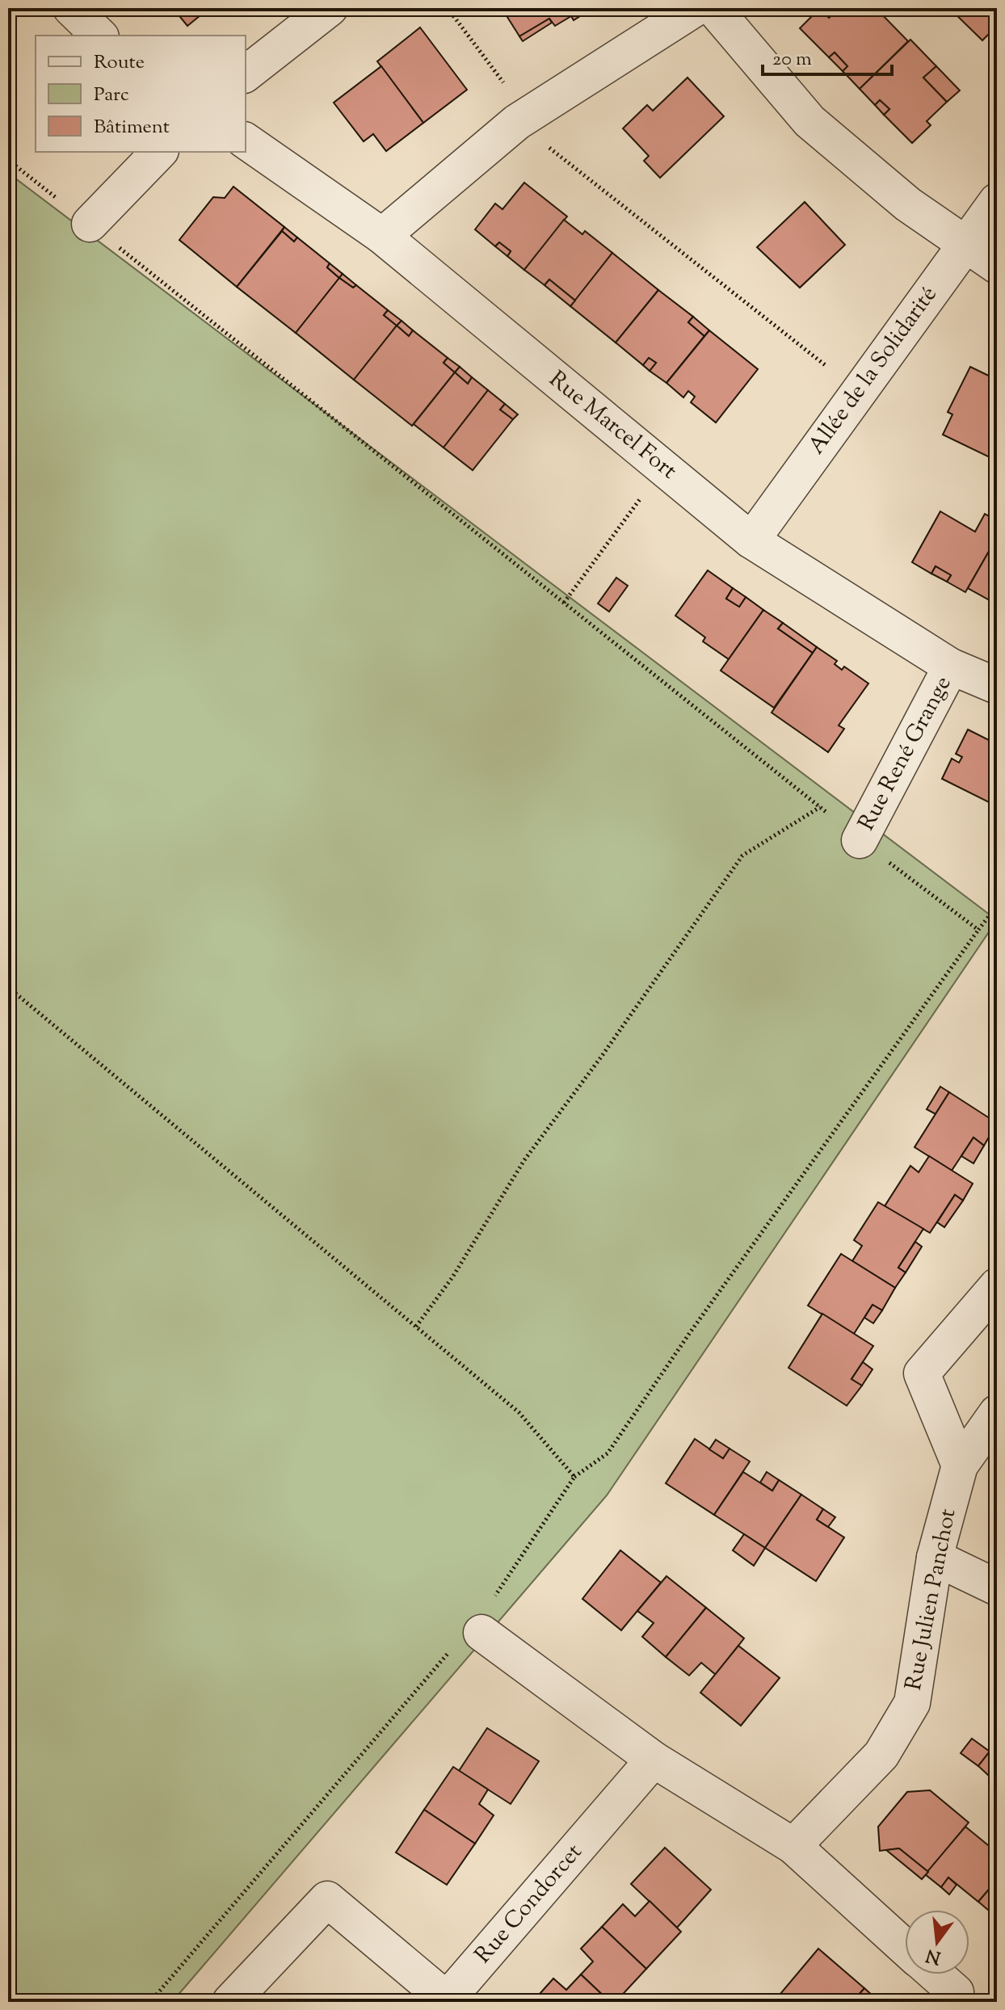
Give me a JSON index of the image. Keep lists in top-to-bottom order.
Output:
{
  "streets": {
    "street": [
      "Allée de la Solidarité",
      "Rue Marcel Fort",
      "Rue René Grange",
      "Rue Julien Panchot",
      "Rue Condorcet"
    ]
  },
  "crossings": [
    ["Allée de la Solidarité", "Rue Marcel Fort"],
    ["Rue Marcel Fort", "Rue René Grange"]
  ],
  "legend": ["Route", "Parc", "Bâtiment"],
  "scale_bar": "20 m",
  "north": "bottom"
}
